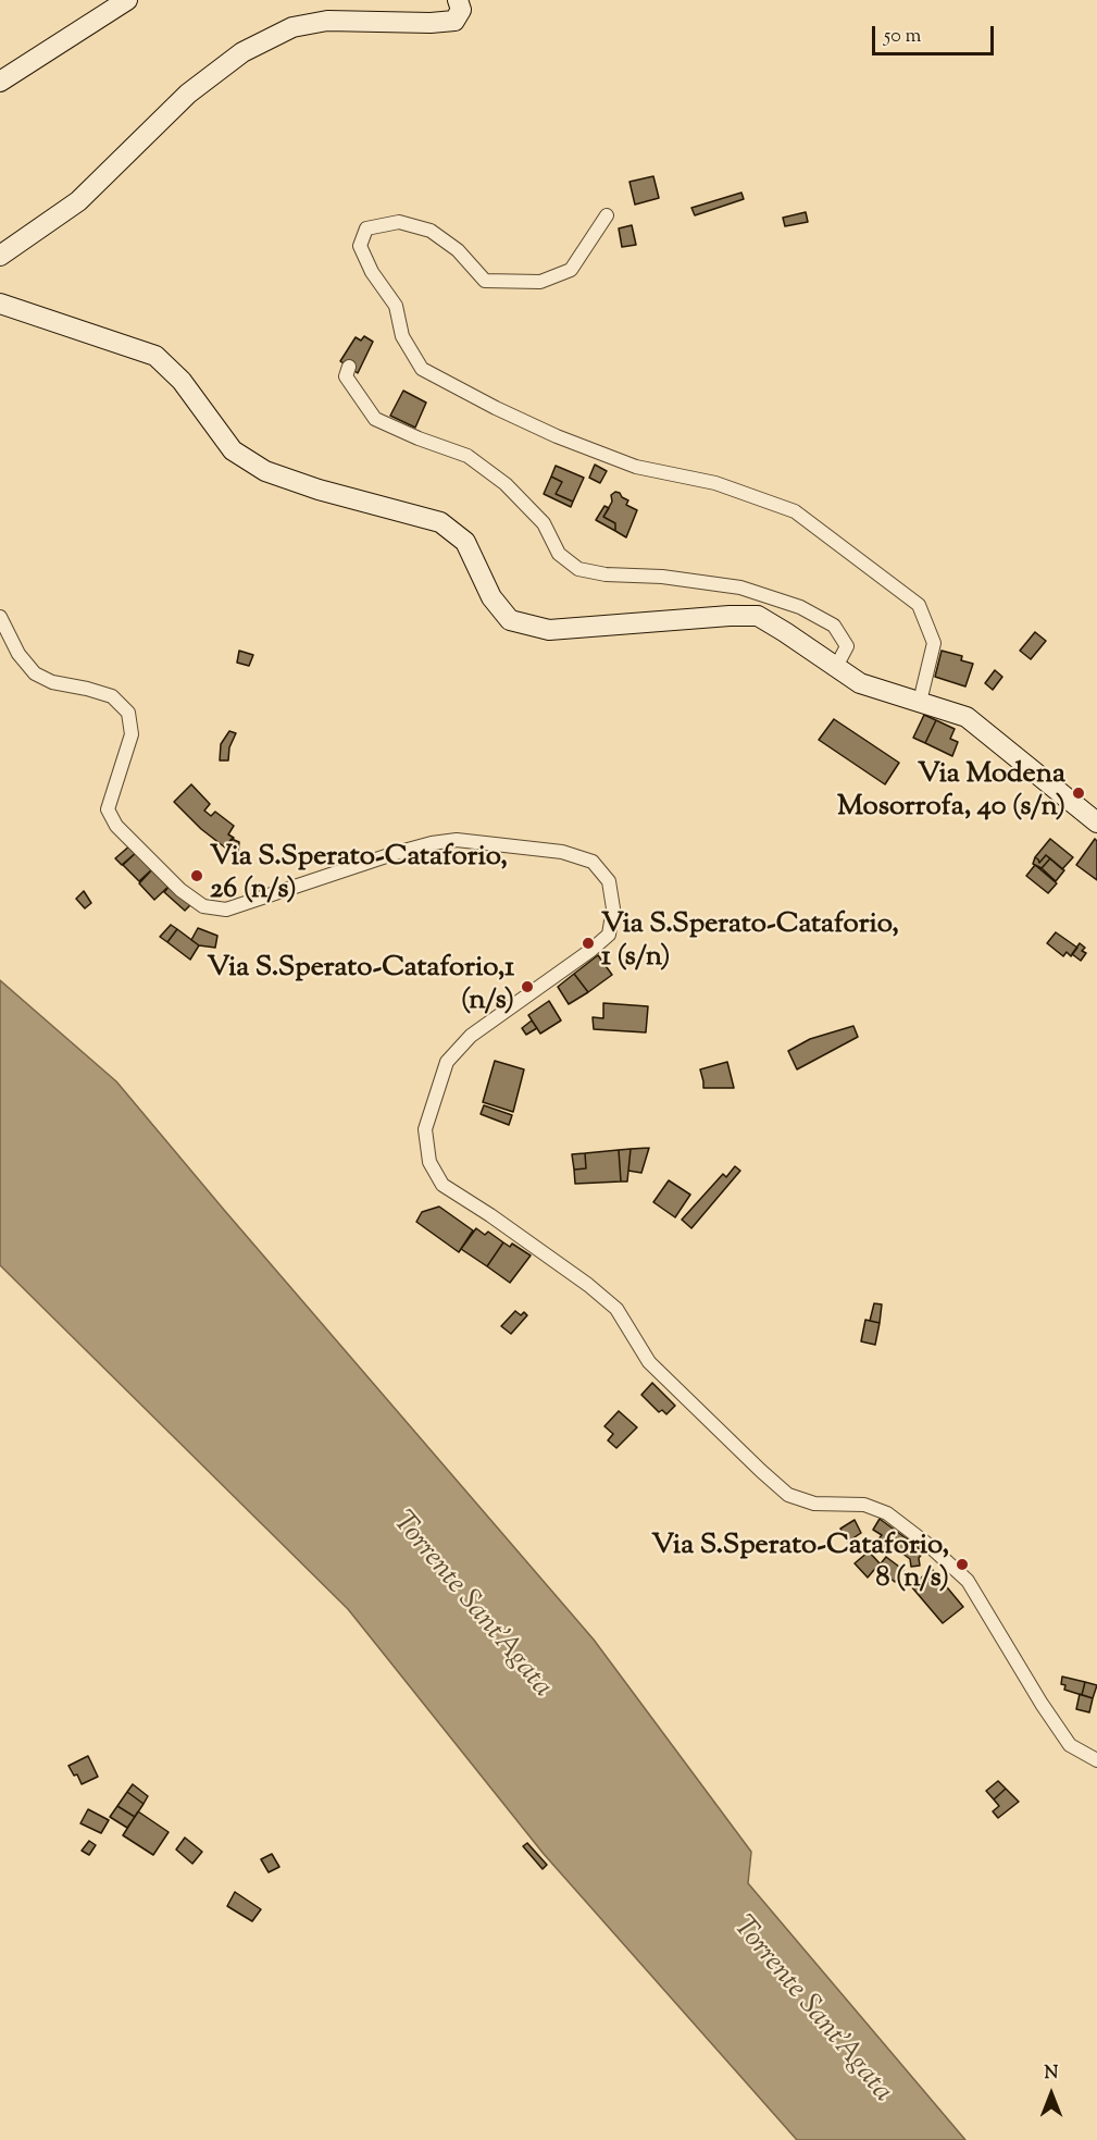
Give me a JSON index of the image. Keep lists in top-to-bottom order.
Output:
{
  "water": ["Torrente Sant'Agata"],
  "places": [
    "Via Modena Mosorrofa, 40 (s/n)",
    "Via S.Sperato-Cataforio, 26 (n/s)",
    "Via S.Sperato-Cataforio, 1 (s/n)",
    "Via S.Sperato-Cataforio,1 (n/s)",
    "Via S.Sperato-Cataforio, 8 (n/s)"
  ],
  "scale_bar": "50 m",
  "north": "top"
}
